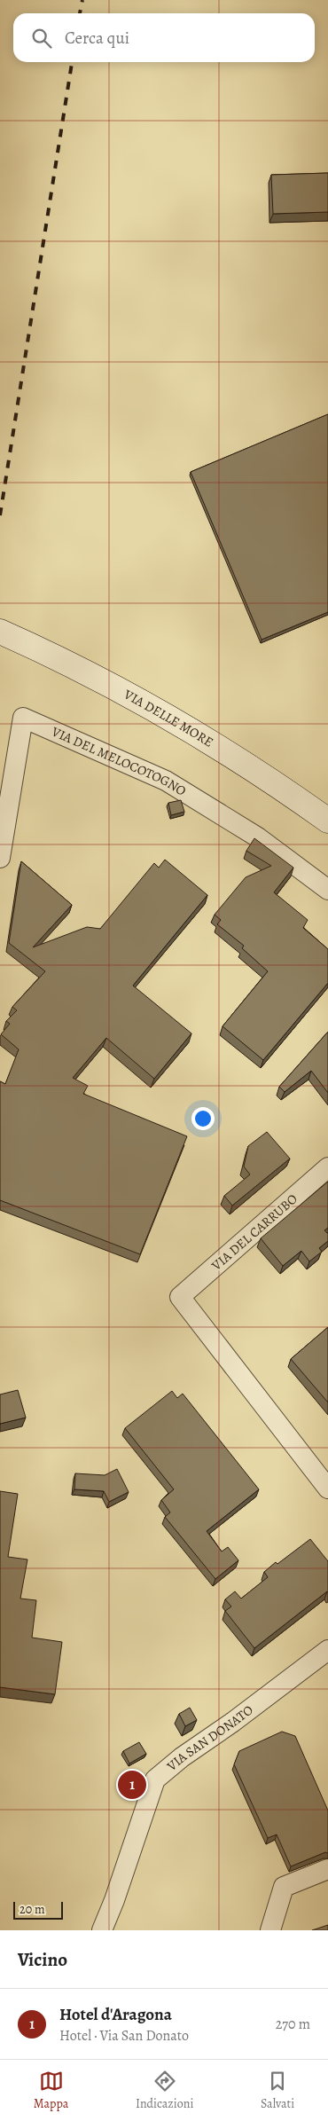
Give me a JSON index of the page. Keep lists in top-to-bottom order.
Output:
{
  "streets": {
    "main road": ["VIA DELLE MORE"],
    "street": ["VIA DEL MELOCOTOGNO", "VIA DEL CARRUBO", "VIA SAN DONATO"]
  },
  "scale_bar": "20 m",
  "page": {
    "search": "Cerca qui",
    "pins": "1",
    "scale": "20 m",
    "heading": "Vicino",
    "list": [
      {
        "mark": "1",
        "name": "Hotel d'Aragona",
        "note": "Hotel · Via San Donato",
        "value": "270 m"
      }
    ],
    "nav": ["Mappa", "Indicazioni", "Salvati"]
  }
}
